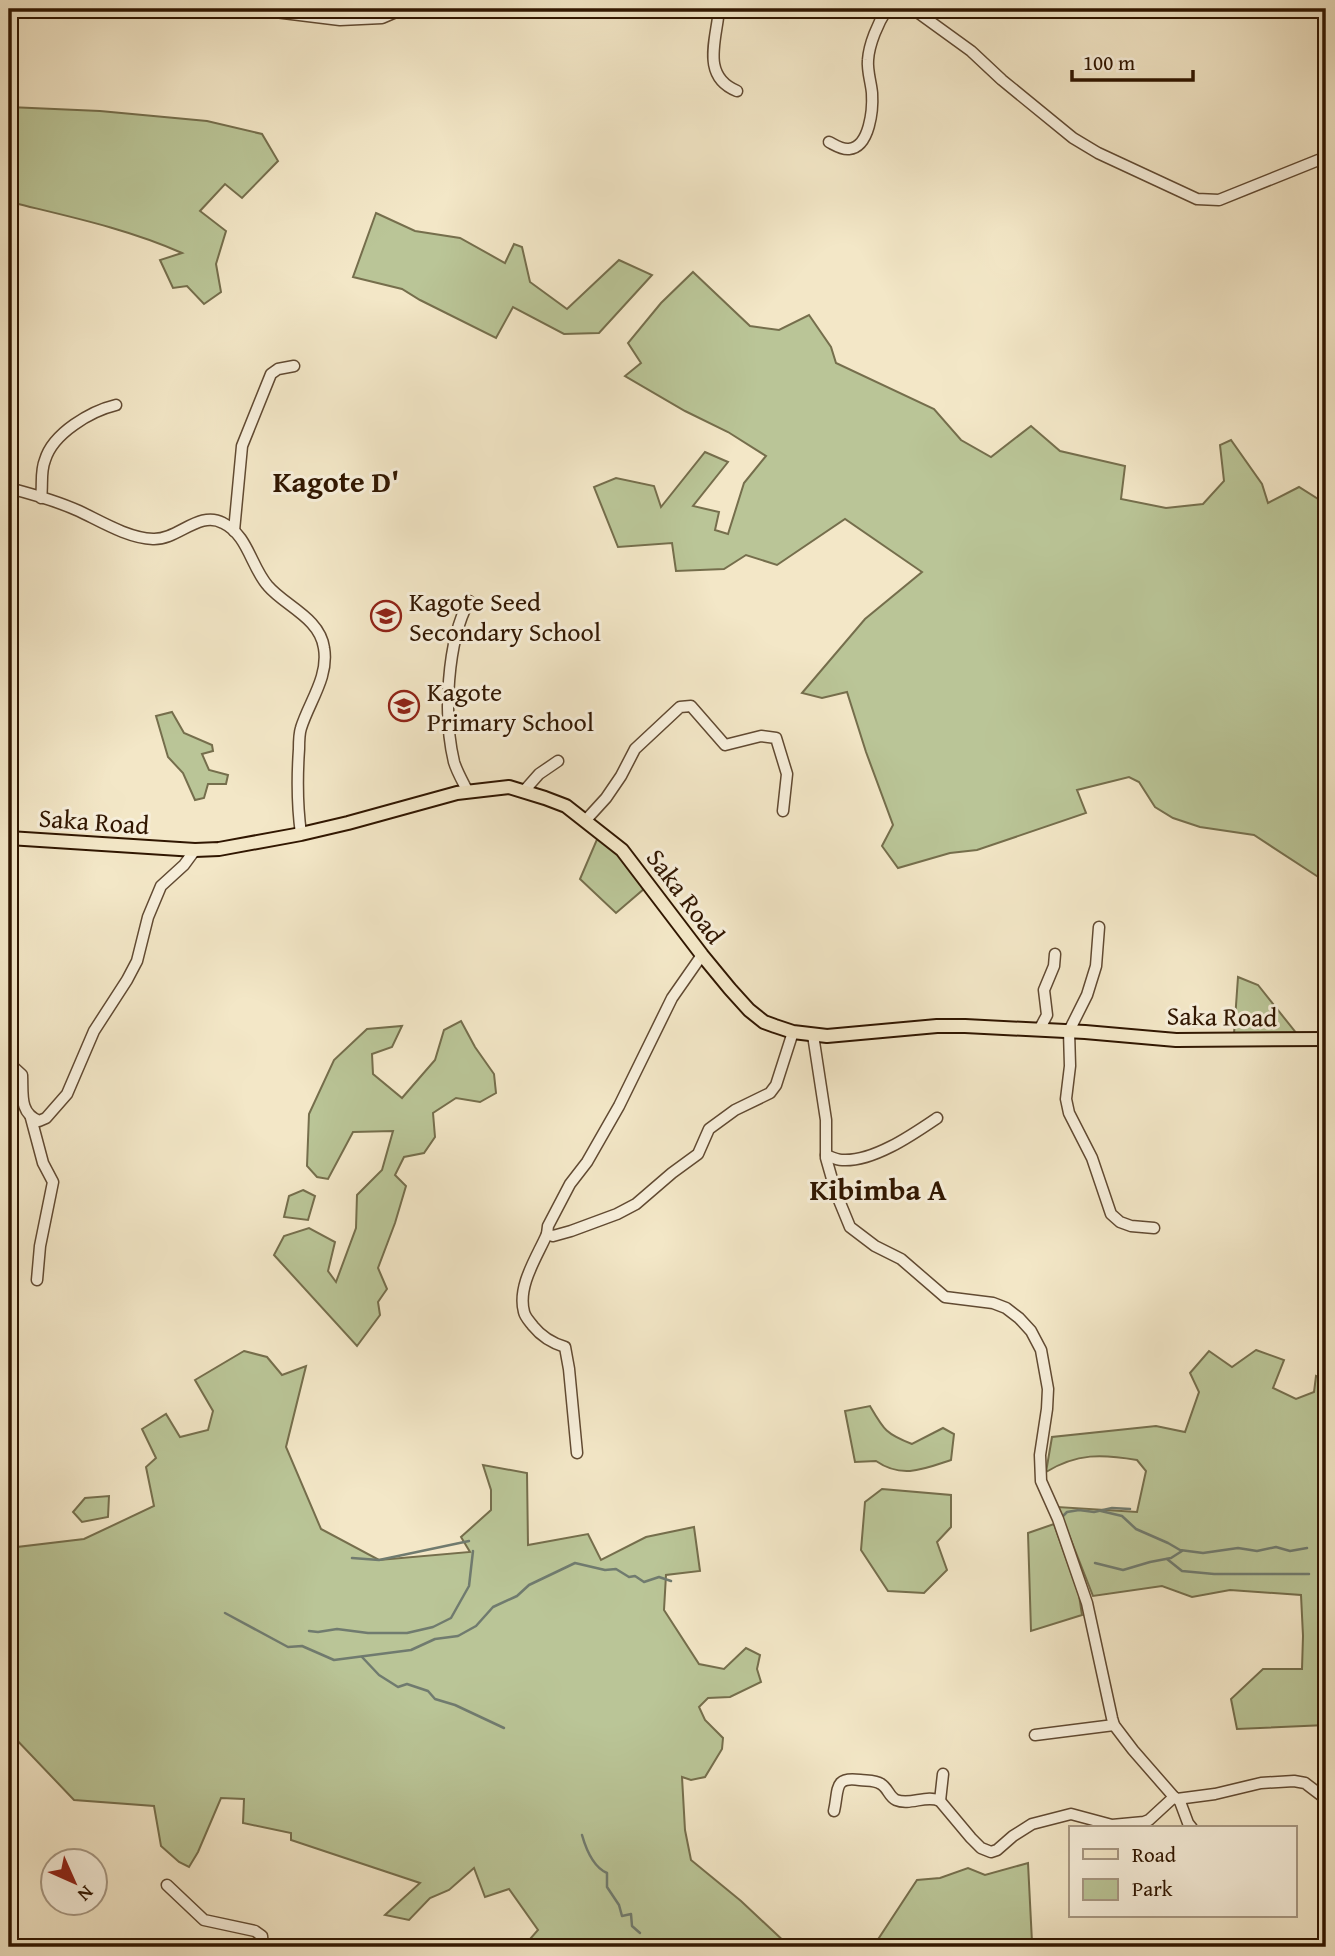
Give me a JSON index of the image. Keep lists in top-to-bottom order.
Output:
{
  "streets": {
    "main road": ["Saka Road"]
  },
  "districts": ["Kagote D'", "Kibimba A"],
  "places": {
    "school or university": ["Kagote Seed Secondary School", "Kagote Primary School"]
  },
  "legend": ["Road", "Park"],
  "scale_bar": "100 m",
  "north": "bottom right"
}
